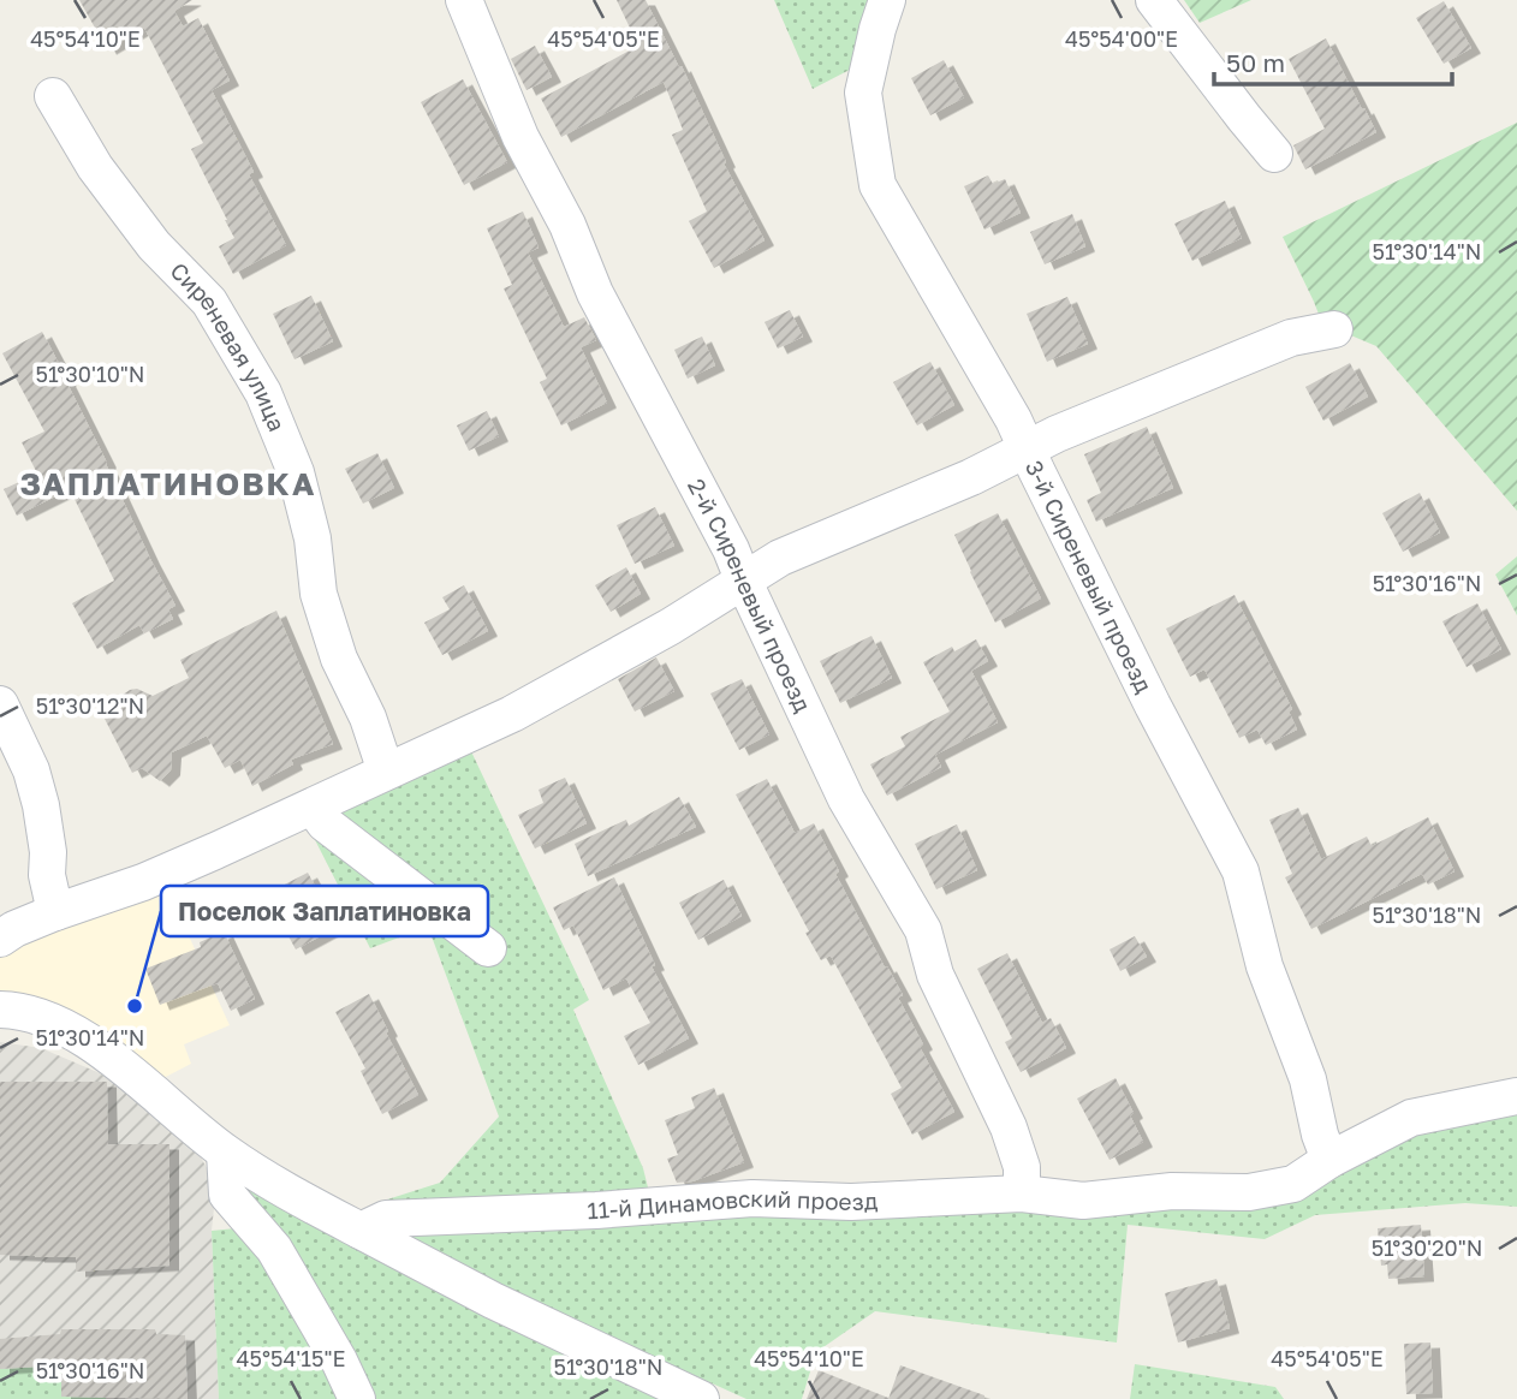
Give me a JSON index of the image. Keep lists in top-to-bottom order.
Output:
{
  "streets": {
    "street": [
      "Сиреневая улица",
      "3-й Сиреневый проезд",
      "2-й Сиреневый проезд",
      "11-й Динамовский проезд"
    ]
  },
  "crossings": [
    ["3-й Сиреневый проезд", "11-й Динамовский проезд"],
    ["2-й Сиреневый проезд", "11-й Динамовский проезд"]
  ],
  "districts": ["ЗАПЛАТИНОВКА"],
  "places": ["Поселок Заплатиновка"],
  "scale_bar": "50 m",
  "coordinates": [
    "45°54'10\"E",
    "45°54'00\"E",
    "45°54'05\"E",
    "51°30'14\"N",
    "51°30'10\"N",
    "51°30'16\"N",
    "51°30'12\"N",
    "51°30'18\"N",
    "51°30'20\"N",
    "45°54'15\"E"
  ]
}
